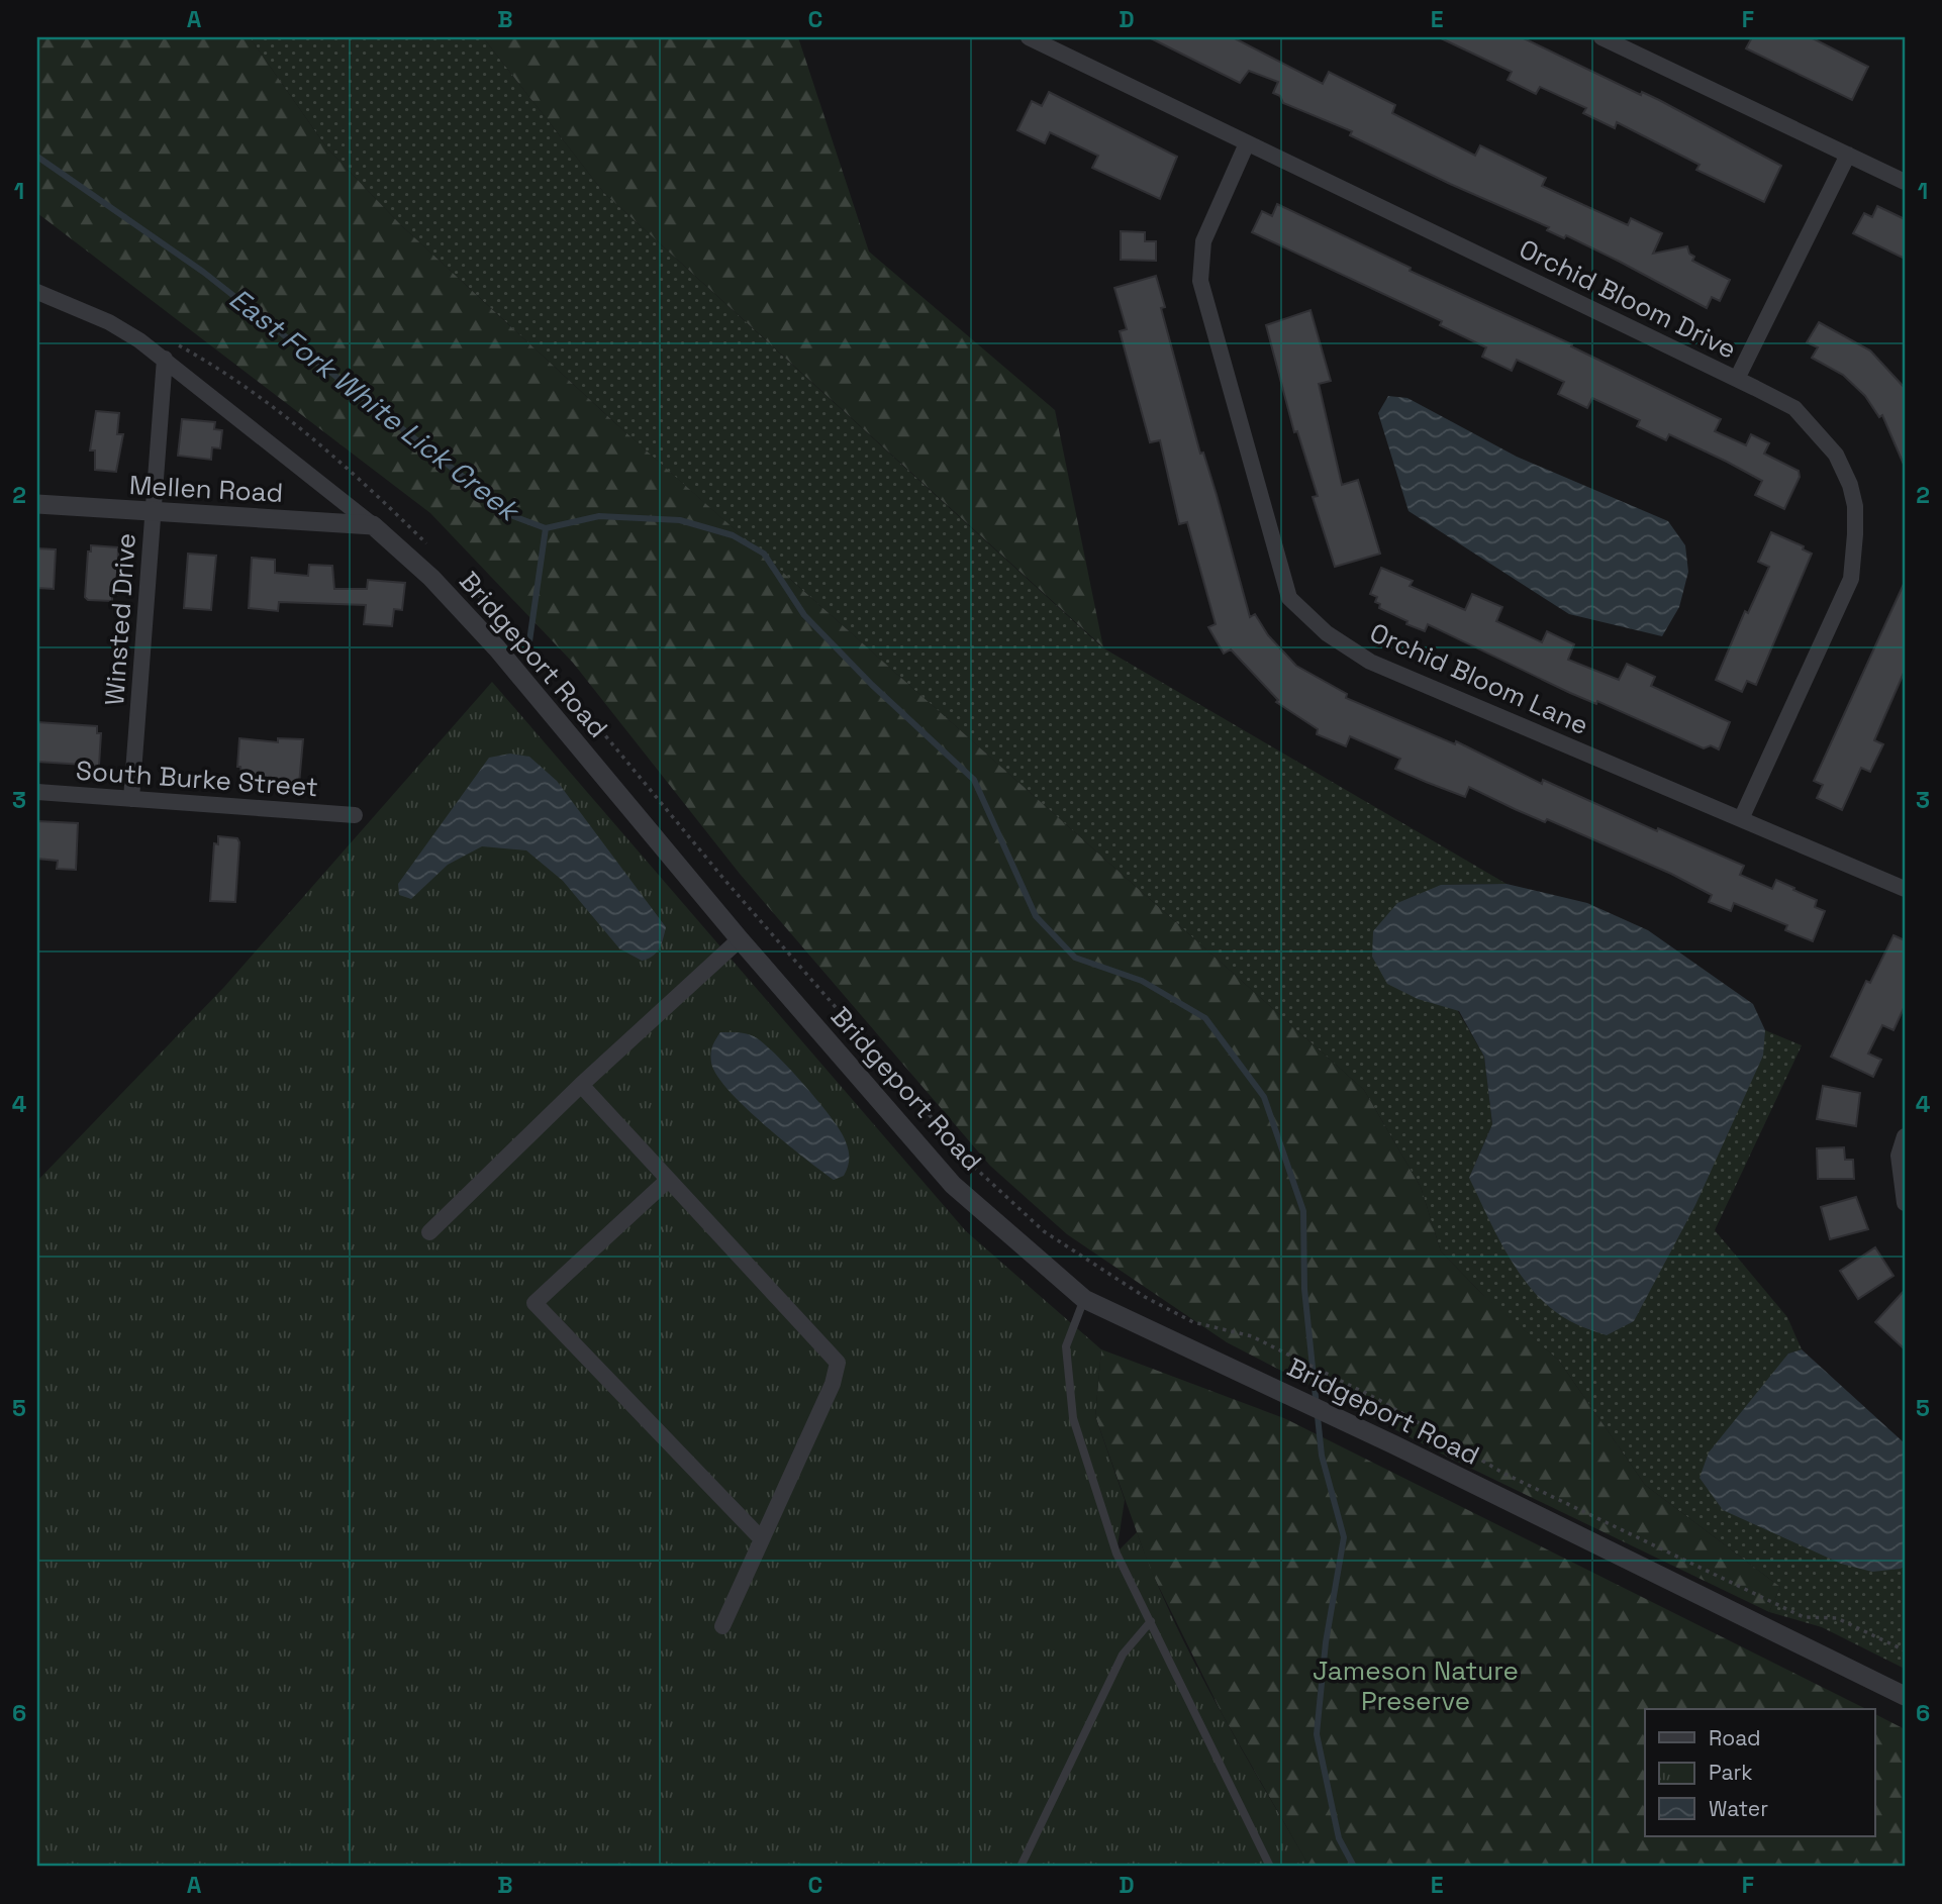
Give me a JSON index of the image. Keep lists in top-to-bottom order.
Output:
{
  "streets": {
    "street": [
      "Orchid Bloom Drive",
      "Mellen Road",
      "Winsted Drive",
      "Bridgeport Road",
      "Orchid Bloom Lane",
      "South Burke Street"
    ]
  },
  "crossings": [
    ["Orchid Bloom Drive", "Orchid Bloom Lane"],
    ["Mellen Road", "Winsted Drive"],
    ["Mellen Road", "Bridgeport Road"],
    ["Winsted Drive", "Bridgeport Road"],
    ["Winsted Drive", "South Burke Street"]
  ],
  "water": ["East Fork White Lick Creek"],
  "parks": ["Jameson Nature Preserve"],
  "legend": ["Road", "Park", "Water"],
  "grid": {
    "columns": [
      "A",
      "B",
      "C",
      "D",
      "E",
      "F"
    ],
    "rows": [
      "1",
      "2",
      "3",
      "4",
      "5",
      "6"
    ]
  }
}
